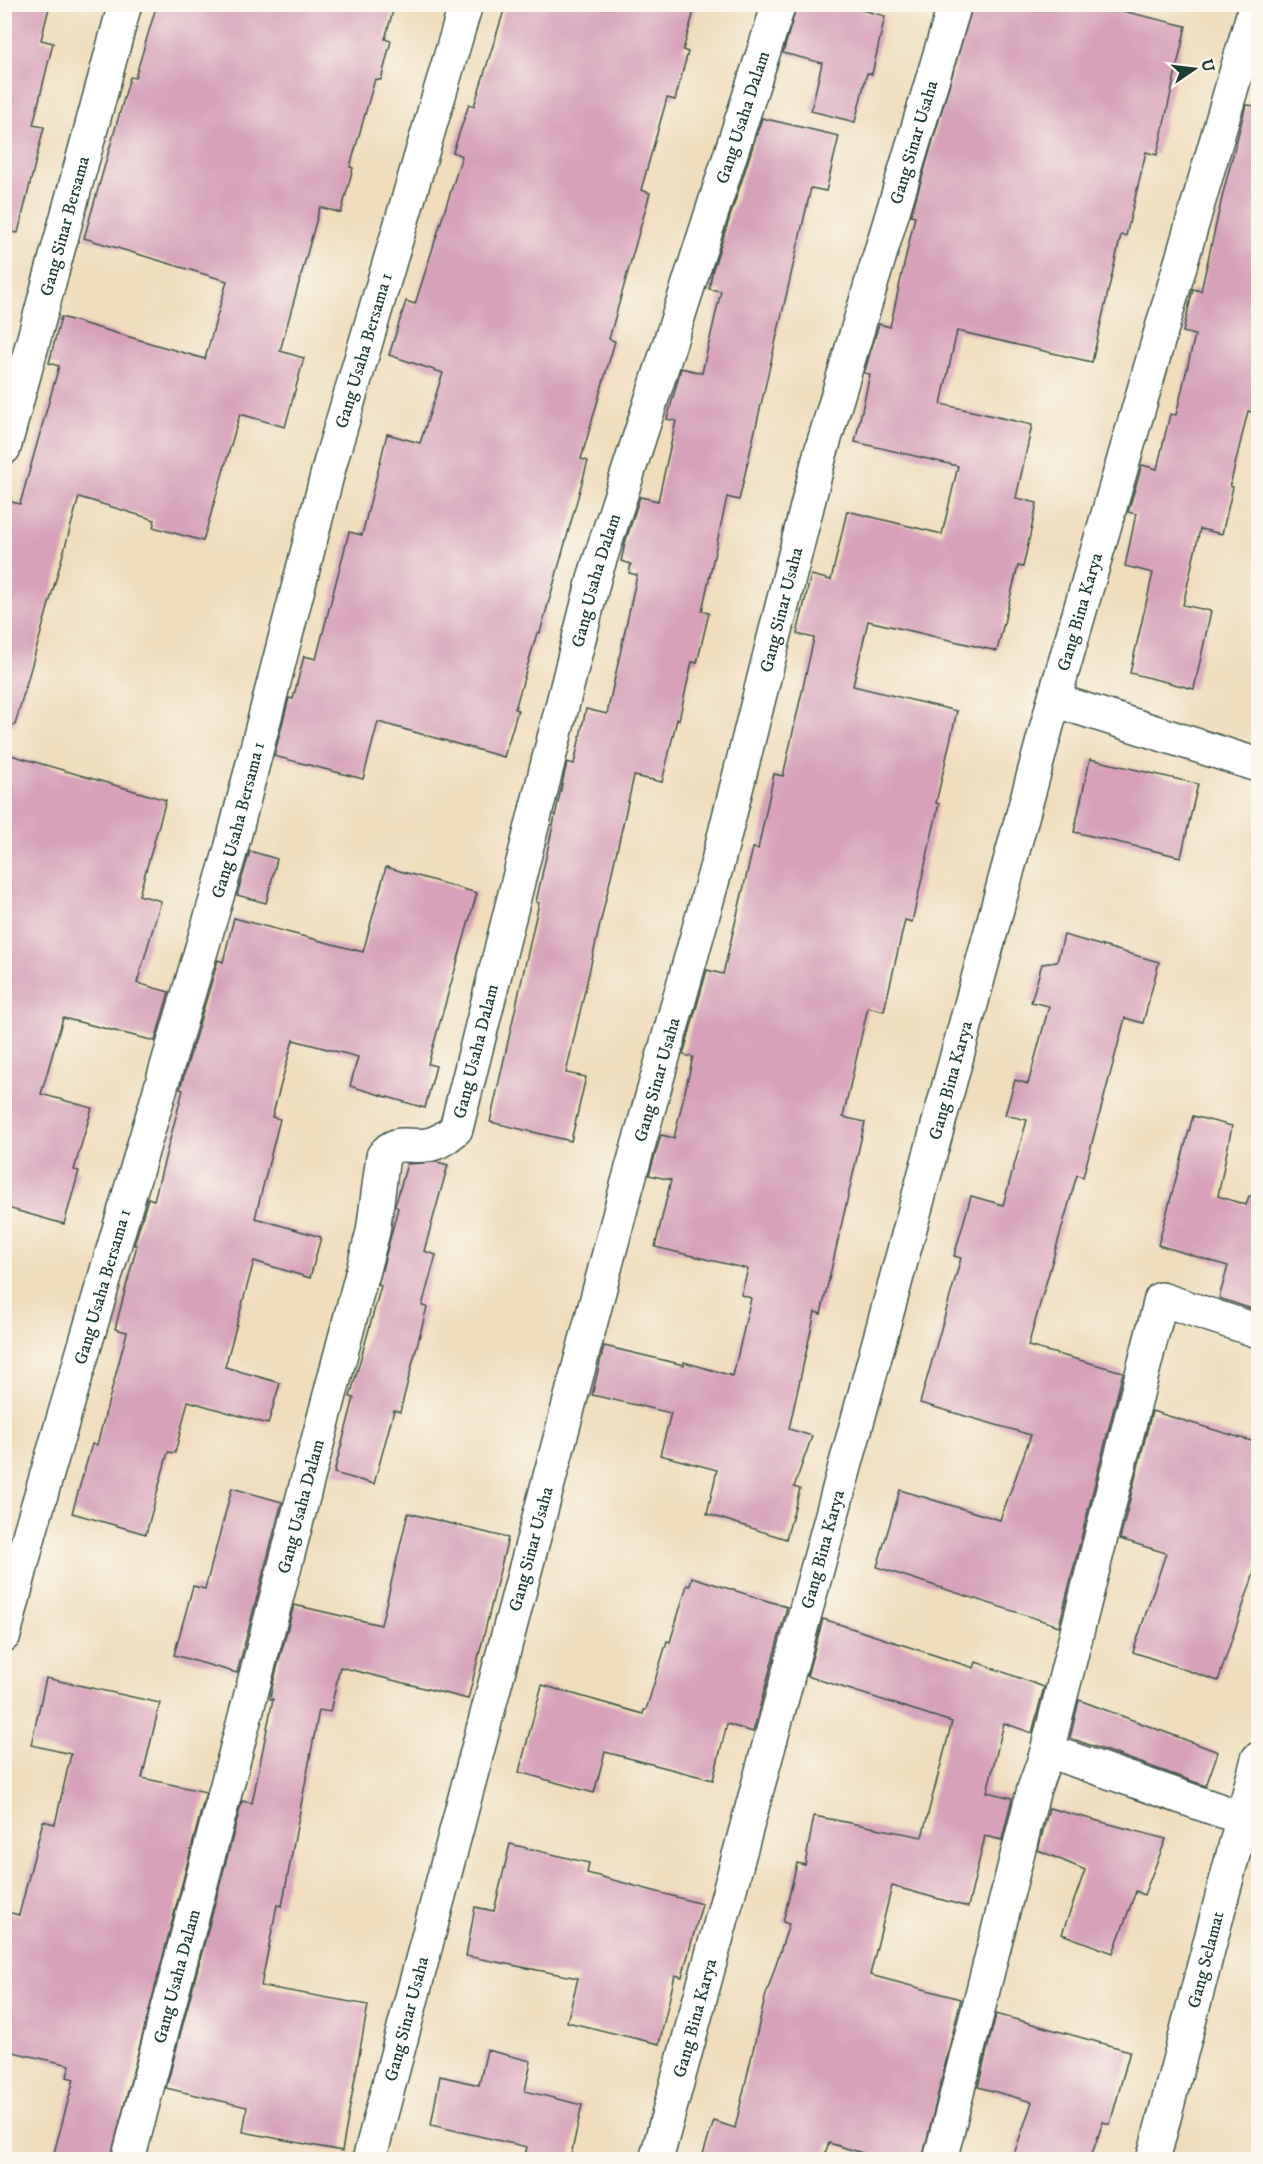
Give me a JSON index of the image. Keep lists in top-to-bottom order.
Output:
{
  "streets": {
    "street": [
      "Gang Usaha Dalam",
      "Gang Sinar Usaha",
      "Gang Sinar Bersama",
      "Gang Usaha Bersama 1",
      "Gang Bina Karya",
      "Gang Selamat"
    ]
  },
  "north": "right"
}
